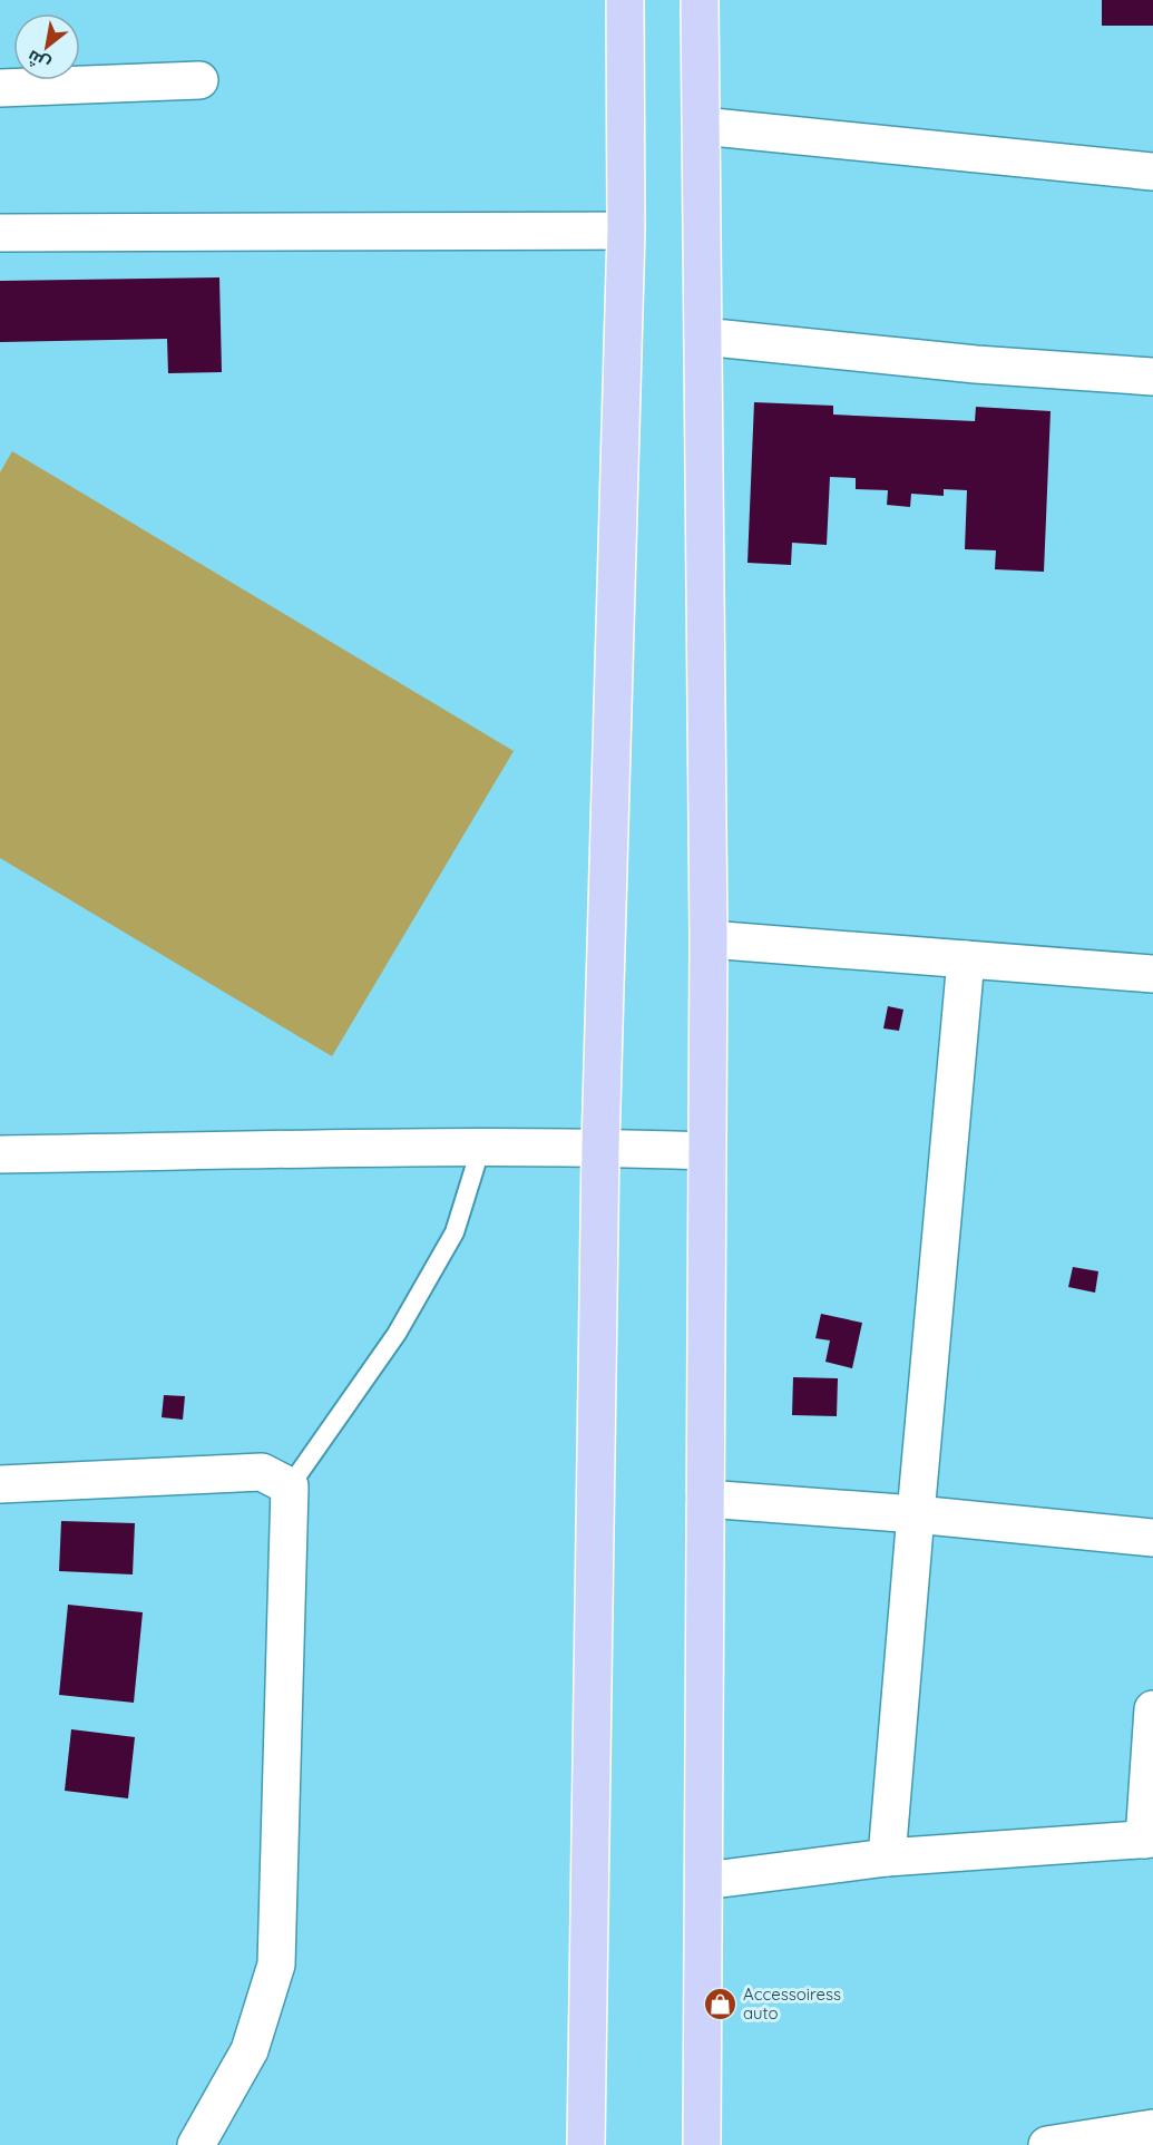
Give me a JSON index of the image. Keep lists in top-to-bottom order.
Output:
{
  "places": {
    "shop": ["Accessoiress auto"]
  },
  "north": "bottom left"
}
